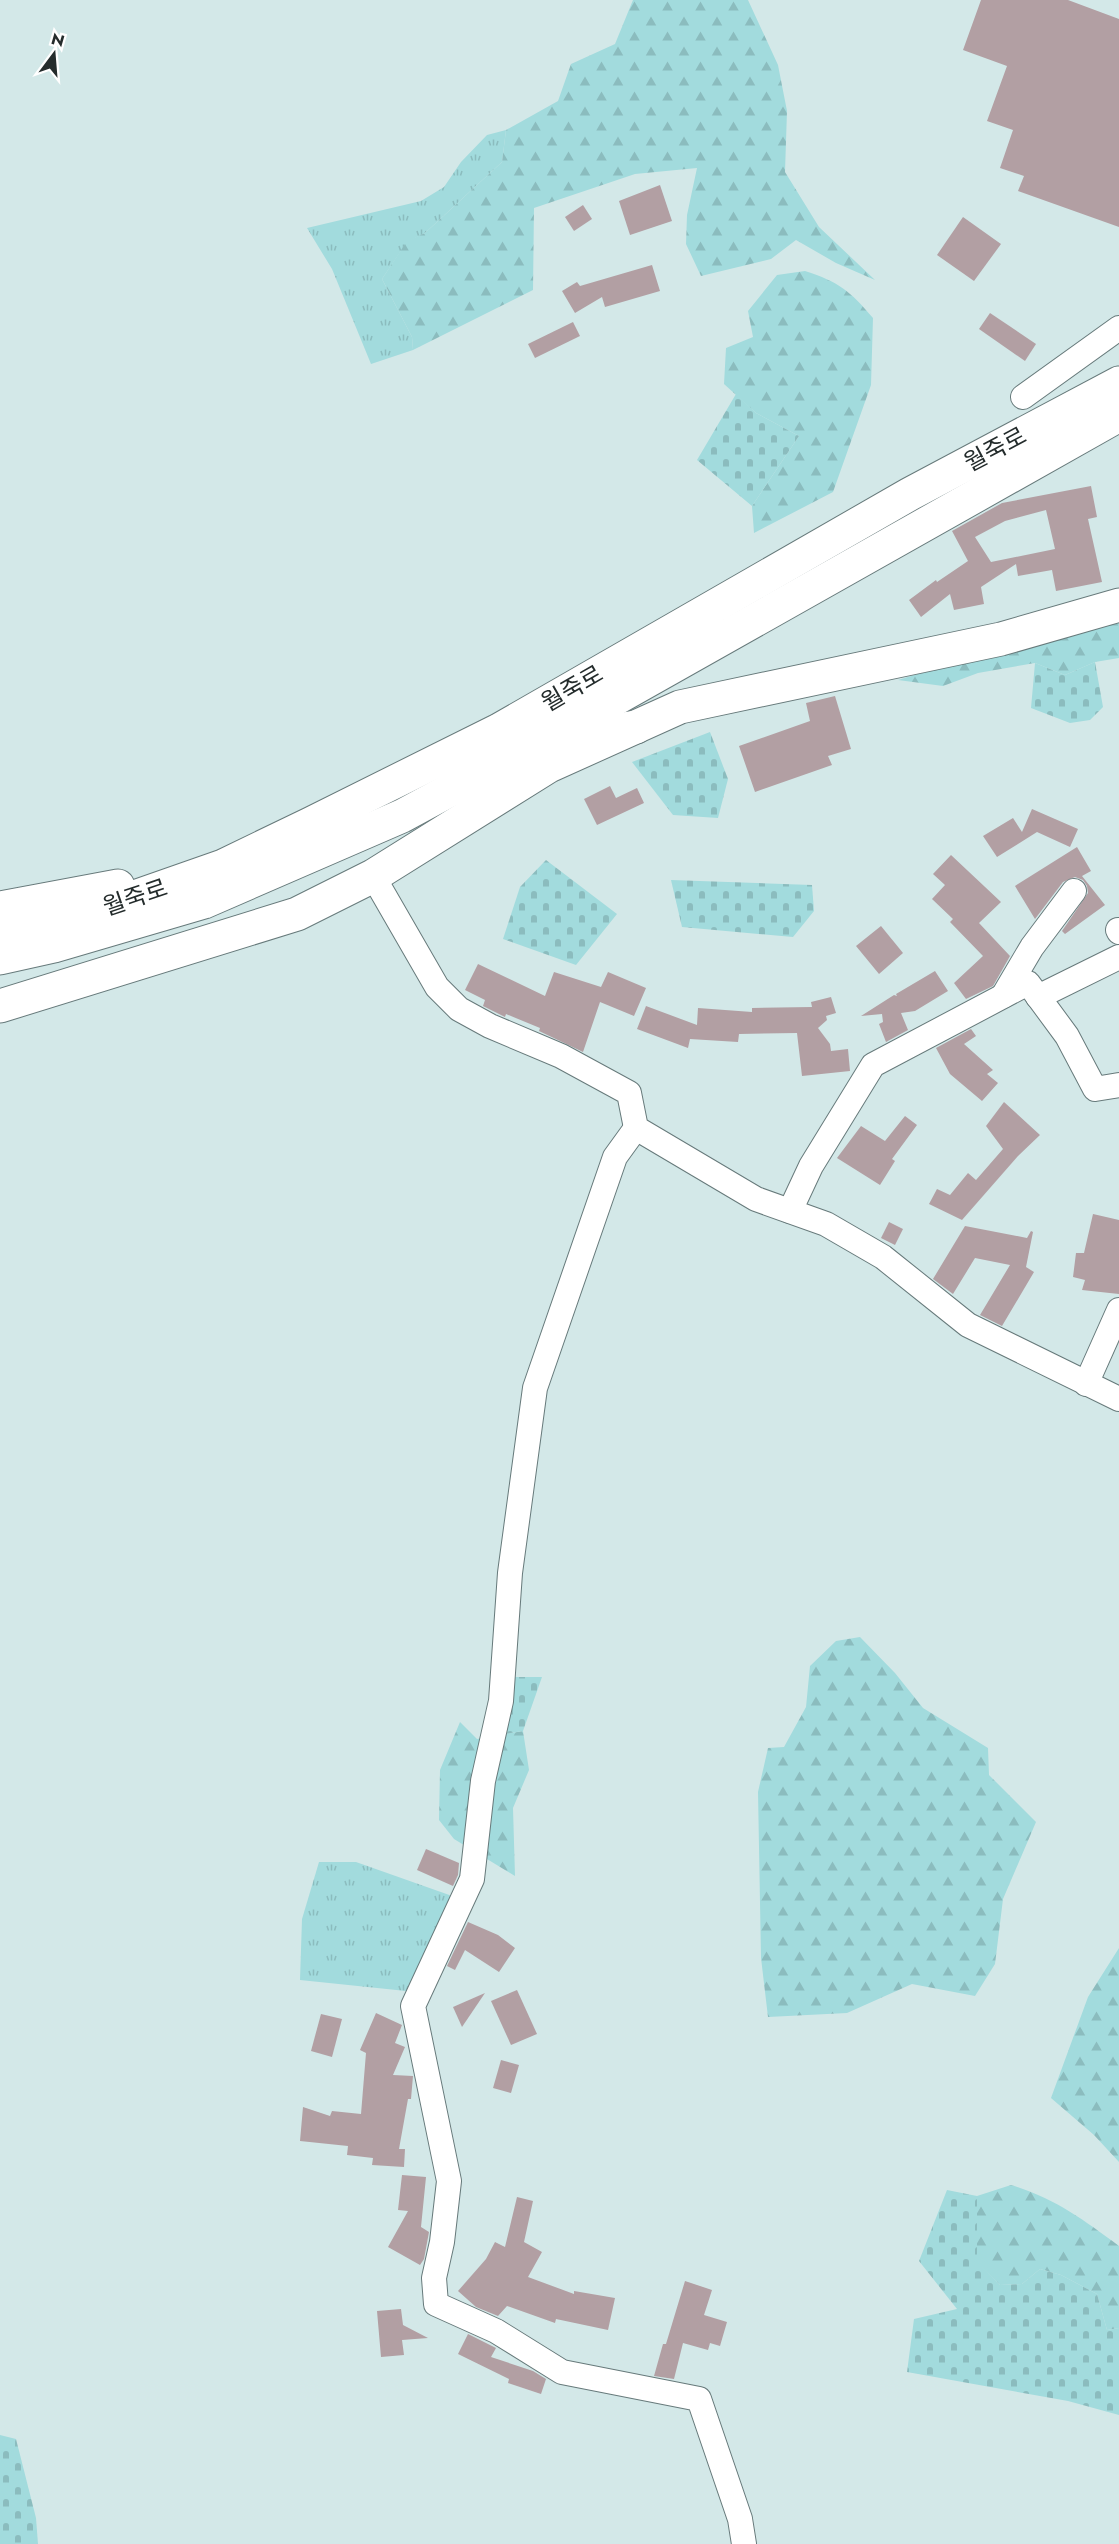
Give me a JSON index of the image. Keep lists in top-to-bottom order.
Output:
{
  "streets": {
    "main road": ["월죽로"]
  },
  "north": "top"
}
